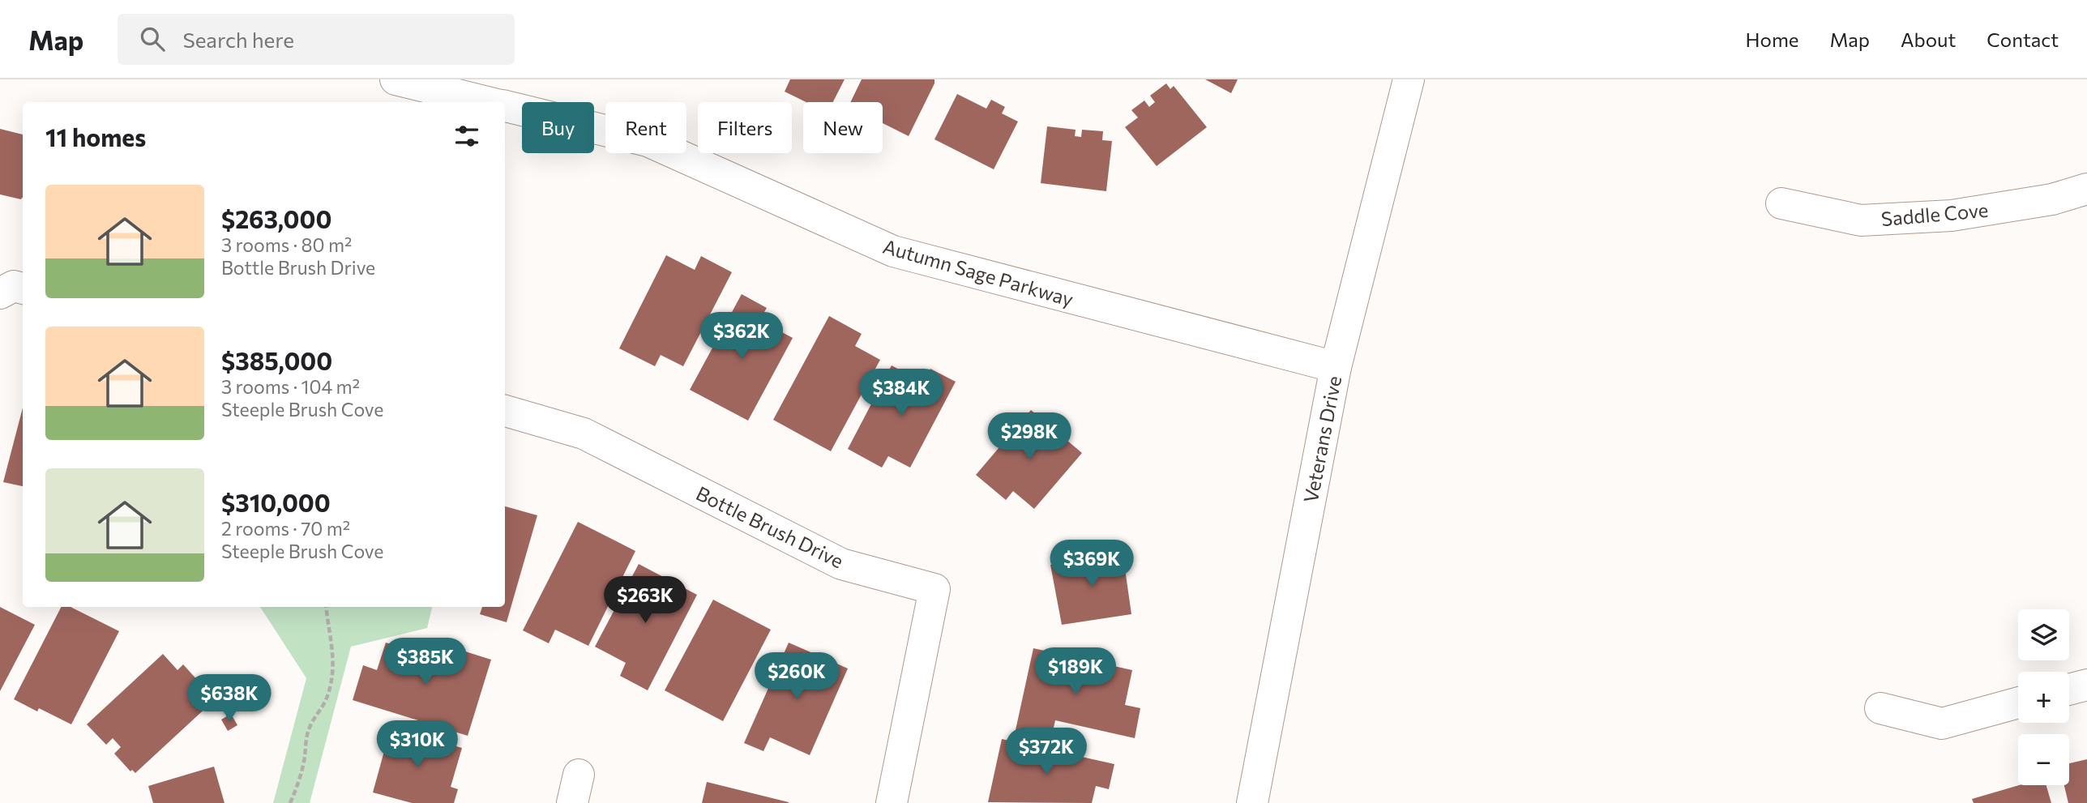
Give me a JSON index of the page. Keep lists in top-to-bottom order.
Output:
{
  "streets": {
    "street": [
      "Saddle Cove",
      "Autumn Sage Parkway",
      "Veterans Drive",
      "Bottle Brush Drive"
    ]
  },
  "crossings": [
    ["Autumn Sage Parkway", "Veterans Drive"]
  ],
  "page": {
    "header": "Map",
    "search": "Search here",
    "nav": [
      "Home",
      "Map",
      "About",
      "Contact"
    ],
    "chip": [
      "Buy",
      "Rent",
      "Filters",
      "New"
    ],
    "heading": "11 homes",
    "list": [
      {
        "name": "$263,000",
        "note": "3 rooms · 80 m² · Bottle Brush Drive"
      },
      {
        "name": "$385,000",
        "note": "3 rooms · 104 m² · Steeple Brush Cove"
      },
      {
        "name": "$310,000",
        "note": "2 rooms · 70 m² · Steeple Brush Cove"
      }
    ],
    "price": [
      "$362K",
      "$384K",
      "$298K",
      "$369K",
      "$263K",
      "$385K",
      "$189K",
      "$260K",
      "$638K",
      "$310K",
      "$372K"
    ],
    "map_buttons": ["+", "−"]
  }
}
